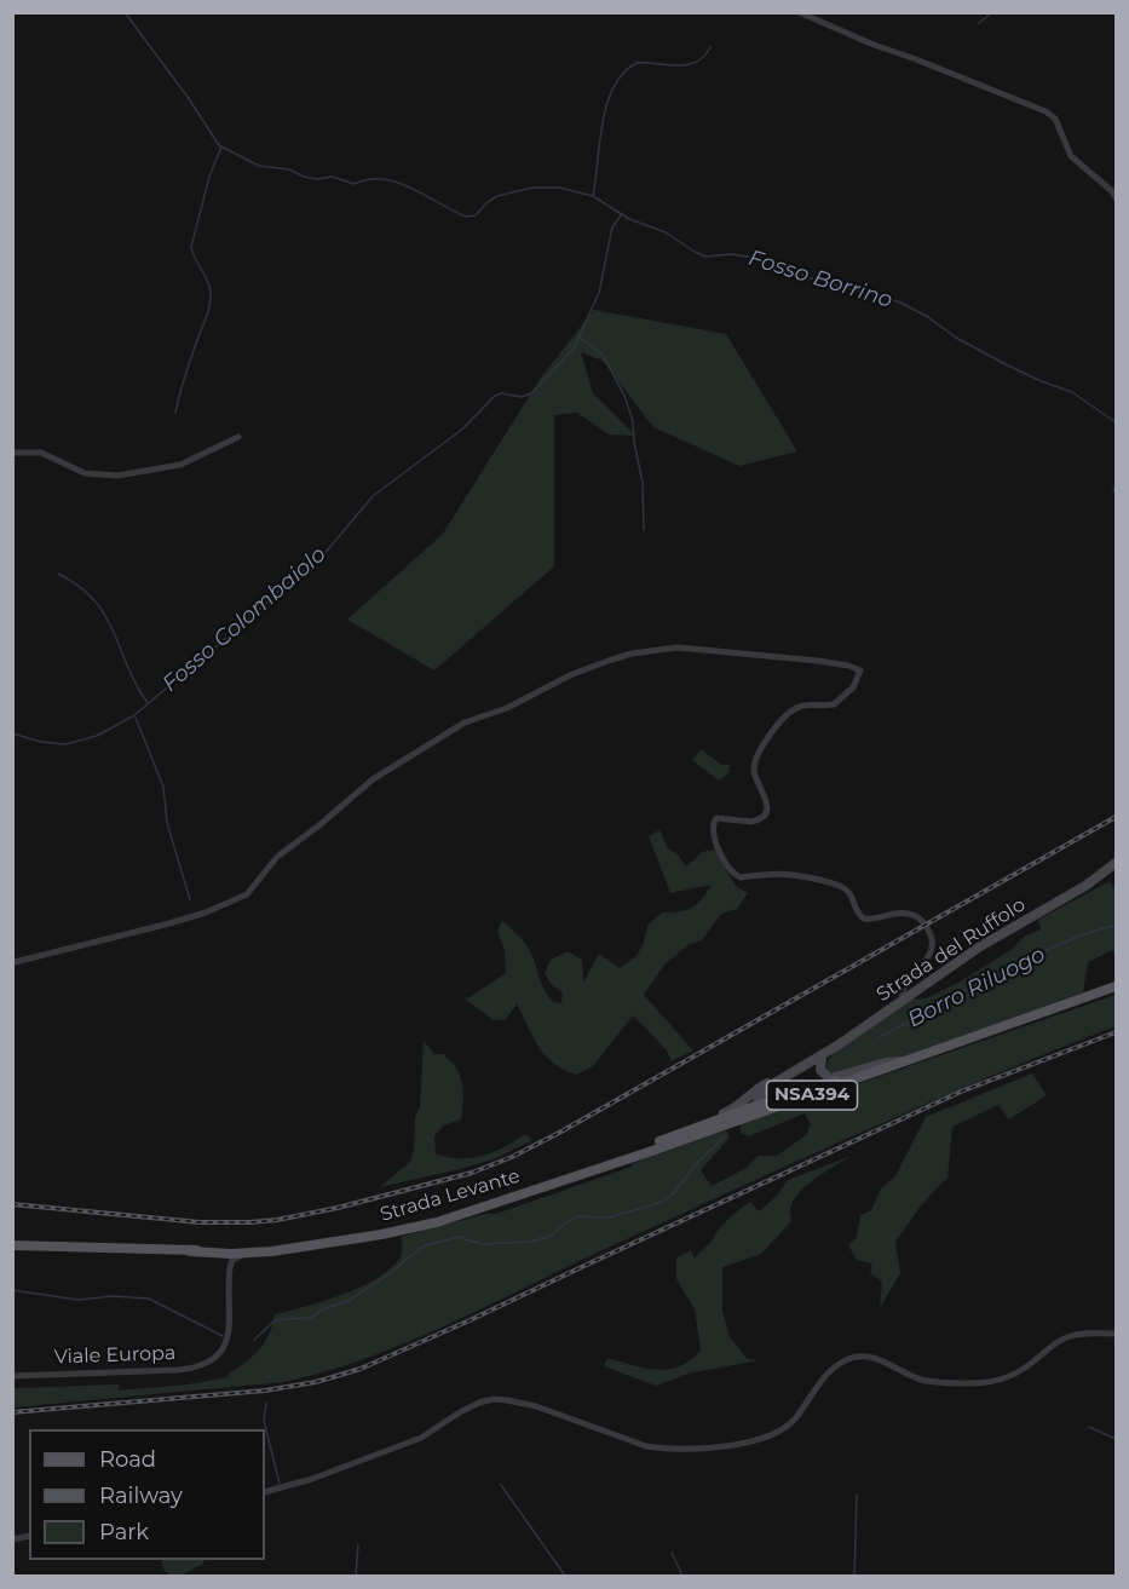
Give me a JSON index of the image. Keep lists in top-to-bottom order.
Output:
{
  "streets": {
    "main road": ["NSA394", "Strada Levante"],
    "street": ["Strada del Ruffolo", "Viale Europa"]
  },
  "crossings": [
    ["Strada del Ruffolo", "NSA394"],
    ["Strada del Ruffolo", "Strada Levante"],
    ["NSA394", "Strada Levante"]
  ],
  "water": ["Fosso Borrino", "Fosso Colombaiolo", "Borro Riluogo"],
  "legend": ["Road", "Railway", "Park"]
}
